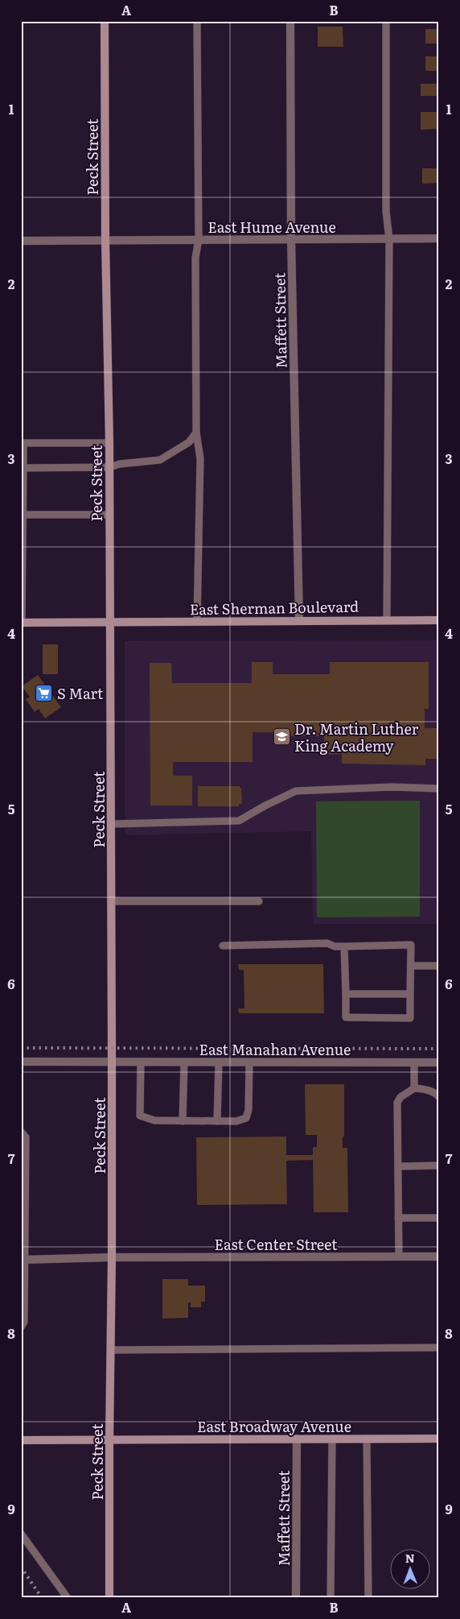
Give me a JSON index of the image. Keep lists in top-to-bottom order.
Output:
{
  "streets": {
    "street": [
      "Peck Street",
      "East Hume Avenue",
      "Maffett Street",
      "East Sherman Boulevard",
      "East Manahan Avenue",
      "East Center Street",
      "East Broadway Avenue"
    ]
  },
  "crossings": [
    ["Peck Street", "East Hume Avenue"],
    ["Peck Street", "East Sherman Boulevard"],
    ["Peck Street", "East Manahan Avenue"],
    ["Peck Street", "East Center Street"],
    ["Peck Street", "East Broadway Avenue"],
    ["East Hume Avenue", "Maffett Street"],
    ["Maffett Street", "East Sherman Boulevard"],
    ["Maffett Street", "East Broadway Avenue"]
  ],
  "places": {
    "supermarket": ["S Mart"],
    "school or university": ["Dr. Martin Luther King Academy"]
  },
  "north": "top",
  "grid": {
    "columns": ["A", "B"],
    "rows": [
      "1",
      "2",
      "3",
      "4",
      "5",
      "6",
      "7",
      "8",
      "9"
    ]
  }
}
